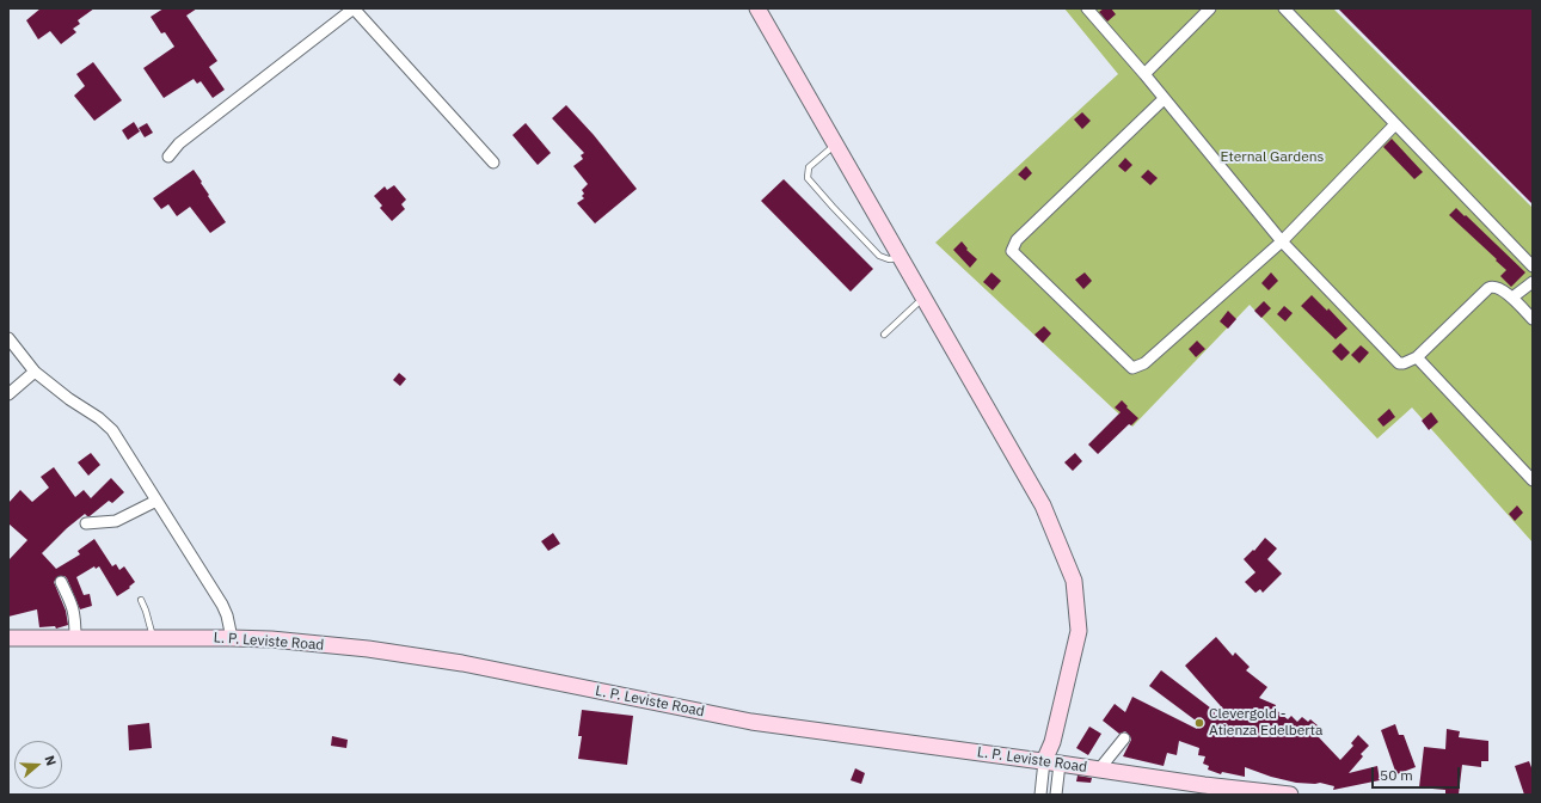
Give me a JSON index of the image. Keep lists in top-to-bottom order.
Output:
{
  "streets": {
    "main road": ["L. P. Leviste Road"]
  },
  "parks": ["Eternal Gardens"],
  "places": ["Clevergold - Atienza Edelberta"],
  "scale_bar": "50 m",
  "north": "right"
}
